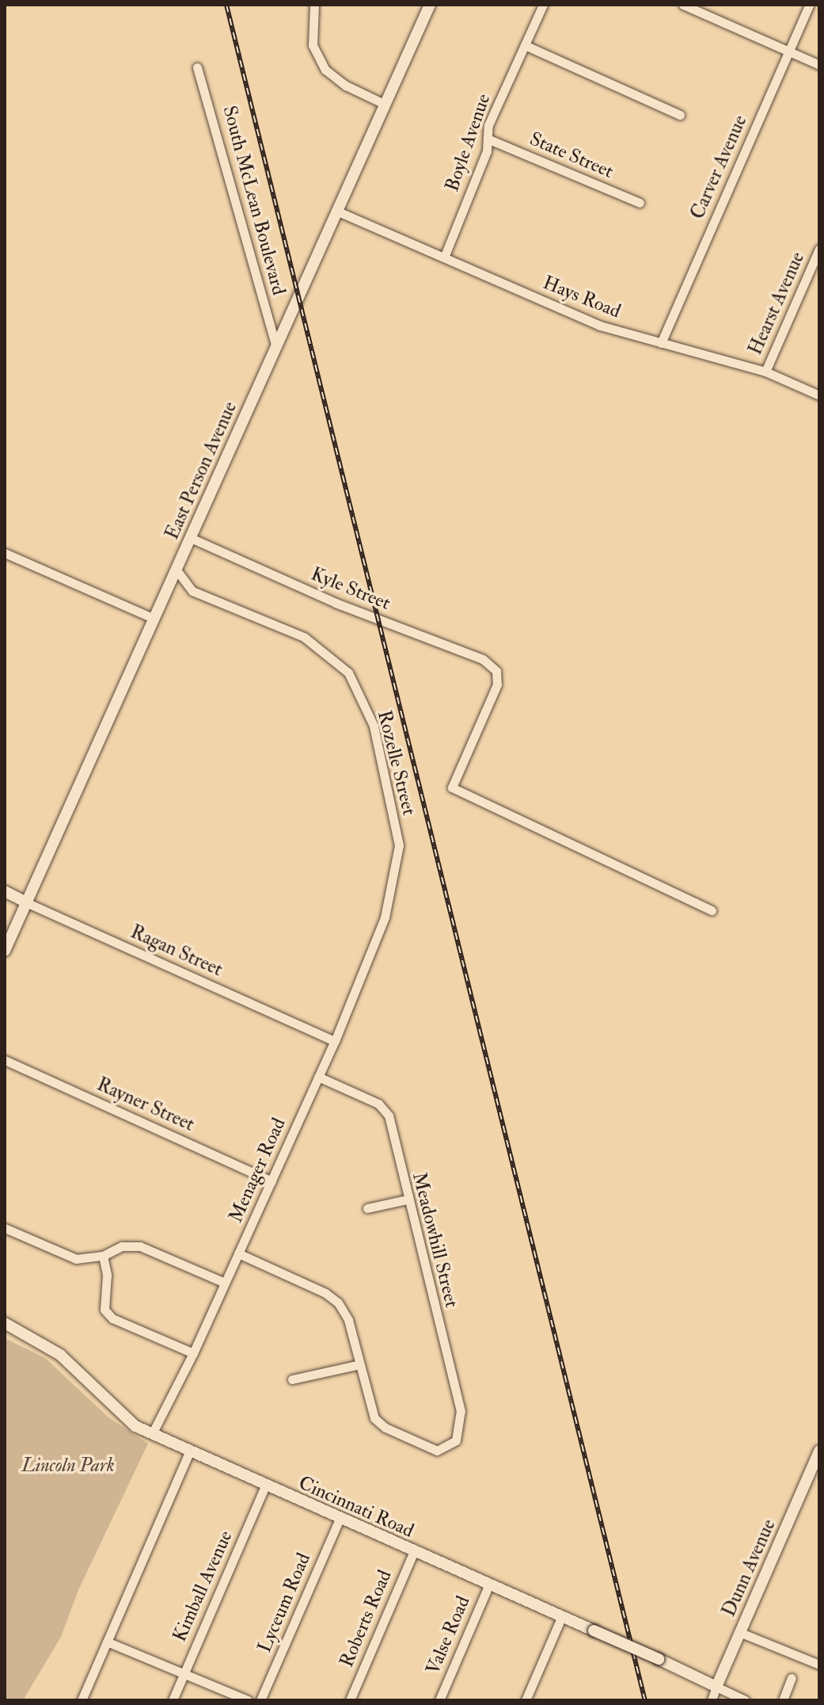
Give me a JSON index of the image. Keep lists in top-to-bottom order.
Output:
{
  "streets": {
    "street": [
      "Boyle Avenue",
      "State Street",
      "Carver Avenue",
      "South McLean Boulevard",
      "Hays Road",
      "Hearst Avenue",
      "East Person Avenue",
      "Kyle Street",
      "Rozelle Street",
      "Ragan Street",
      "Rayner Street",
      "Menager Road",
      "Meadowhill Street",
      "Cincinnati Road",
      "Dunn Avenue",
      "Kimball Avenue",
      "Lyceum Road",
      "Roberts Road",
      "Valse Road"
    ]
  },
  "crossings": [
    ["Boyle Avenue", "State Street"],
    ["Boyle Avenue", "Hays Road"],
    ["Carver Avenue", "Hays Road"],
    ["South McLean Boulevard", "East Person Avenue"],
    ["Hays Road", "Hearst Avenue"],
    ["Hays Road", "East Person Avenue"],
    ["East Person Avenue", "Kyle Street"],
    ["East Person Avenue", "Rozelle Street"],
    ["East Person Avenue", "Ragan Street"],
    ["Rozelle Street", "Menager Road"],
    ["Ragan Street", "Menager Road"],
    ["Rayner Street", "Menager Road"],
    ["Menager Road", "Meadowhill Street"],
    ["Menager Road", "Cincinnati Road"],
    ["Cincinnati Road", "Dunn Avenue"],
    ["Cincinnati Road", "Kimball Avenue"],
    ["Cincinnati Road", "Lyceum Road"],
    ["Cincinnati Road", "Roberts Road"],
    ["Cincinnati Road", "Valse Road"]
  ],
  "parks": ["Lincoln Park"]
}
